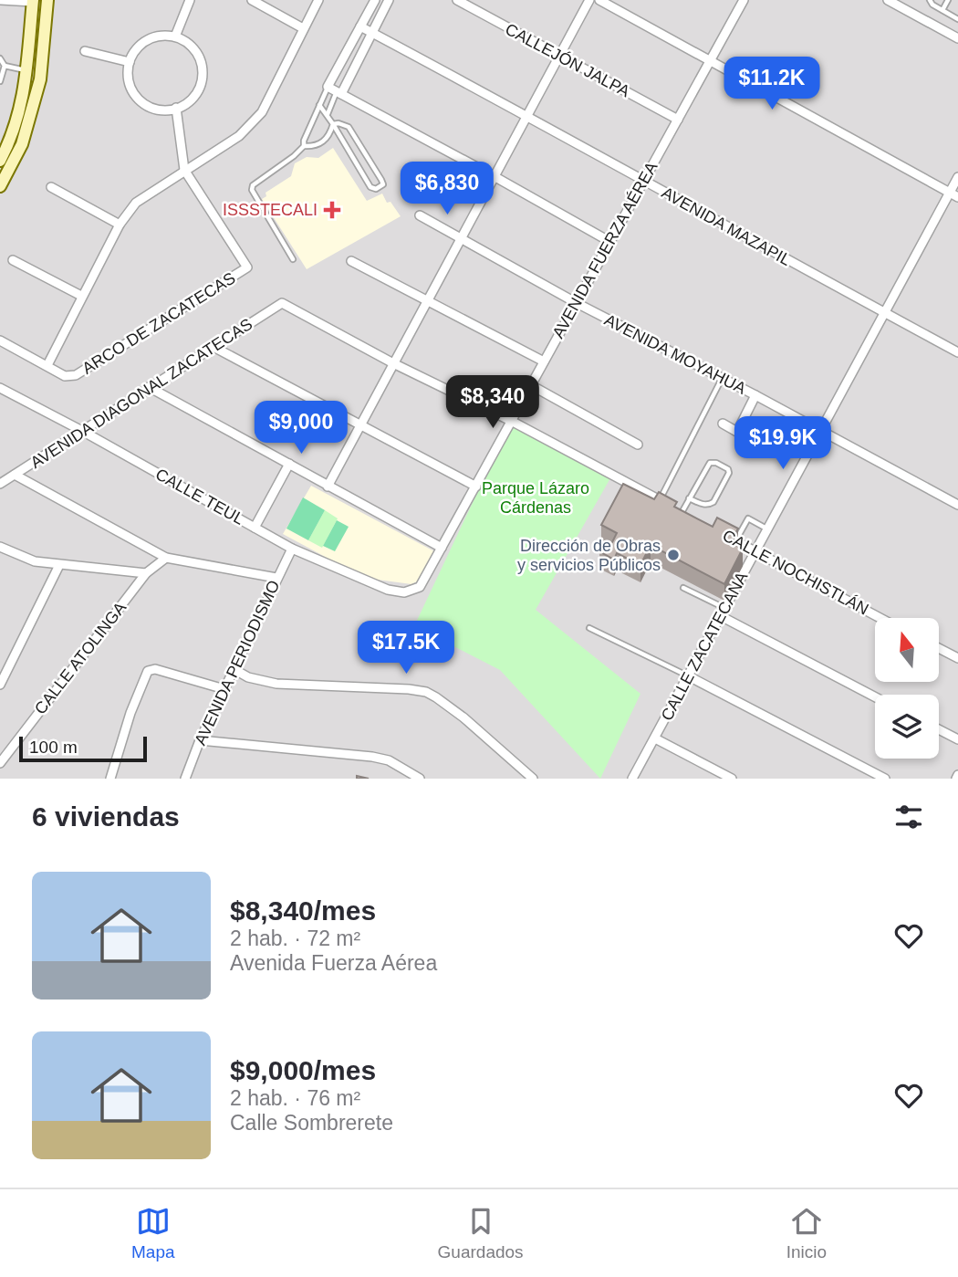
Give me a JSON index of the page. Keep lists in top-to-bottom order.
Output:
{
  "streets": {
    "street": [
      "CALLEJÓN JALPA",
      "AVENIDA MAZAPIL",
      "AVENIDA FUERZA AÉREA",
      "ARCO DE ZACATECAS",
      "AVENIDA MOYAHUA",
      "AVENIDA DIAGONAL ZACATECAS",
      "CALLE TEUL",
      "CALLE NOCHISTLÁN",
      "CALLE ZACATECANA",
      "CALLE ATOLINGA",
      "AVENIDA PERIODISMO"
    ]
  },
  "crossings": [
    ["CALLEJÓN JALPA", "AVENIDA FUERZA AÉREA"],
    ["AVENIDA MAZAPIL", "AVENIDA FUERZA AÉREA"],
    ["AVENIDA MAZAPIL", "CALLE ZACATECANA"],
    ["AVENIDA FUERZA AÉREA", "AVENIDA MOYAHUA"],
    ["AVENIDA FUERZA AÉREA", "CALLE TEUL"],
    ["AVENIDA MOYAHUA", "CALLE ZACATECANA"],
    ["AVENIDA DIAGONAL ZACATECAS", "CALLE TEUL"],
    ["CALLE TEUL", "AVENIDA PERIODISMO"],
    ["CALLE NOCHISTLÁN", "CALLE ZACATECANA"]
  ],
  "parks": ["Parque Lázaro Cárdenas"],
  "places": {
    "health": ["ISSSTECALI"],
    "other": ["Dirección de Obras y servicios Públicos"]
  },
  "scale_bar": "100 m",
  "north": "top",
  "page": {
    "price": [
      "$11.2K",
      "$6,830",
      "$8,340",
      "$9,000",
      "$19.9K",
      "$17.5K"
    ],
    "scale": "100 m",
    "heading": "6 viviendas",
    "list": [
      {
        "name": "$8,340/mes",
        "note": "2 hab. · 72 m² · Avenida Fuerza Aérea"
      },
      {
        "name": "$9,000/mes",
        "note": "2 hab. · 76 m² · Calle Sombrerete"
      }
    ],
    "tabs": ["Mapa", "Guardados", "Inicio"]
  }
}
